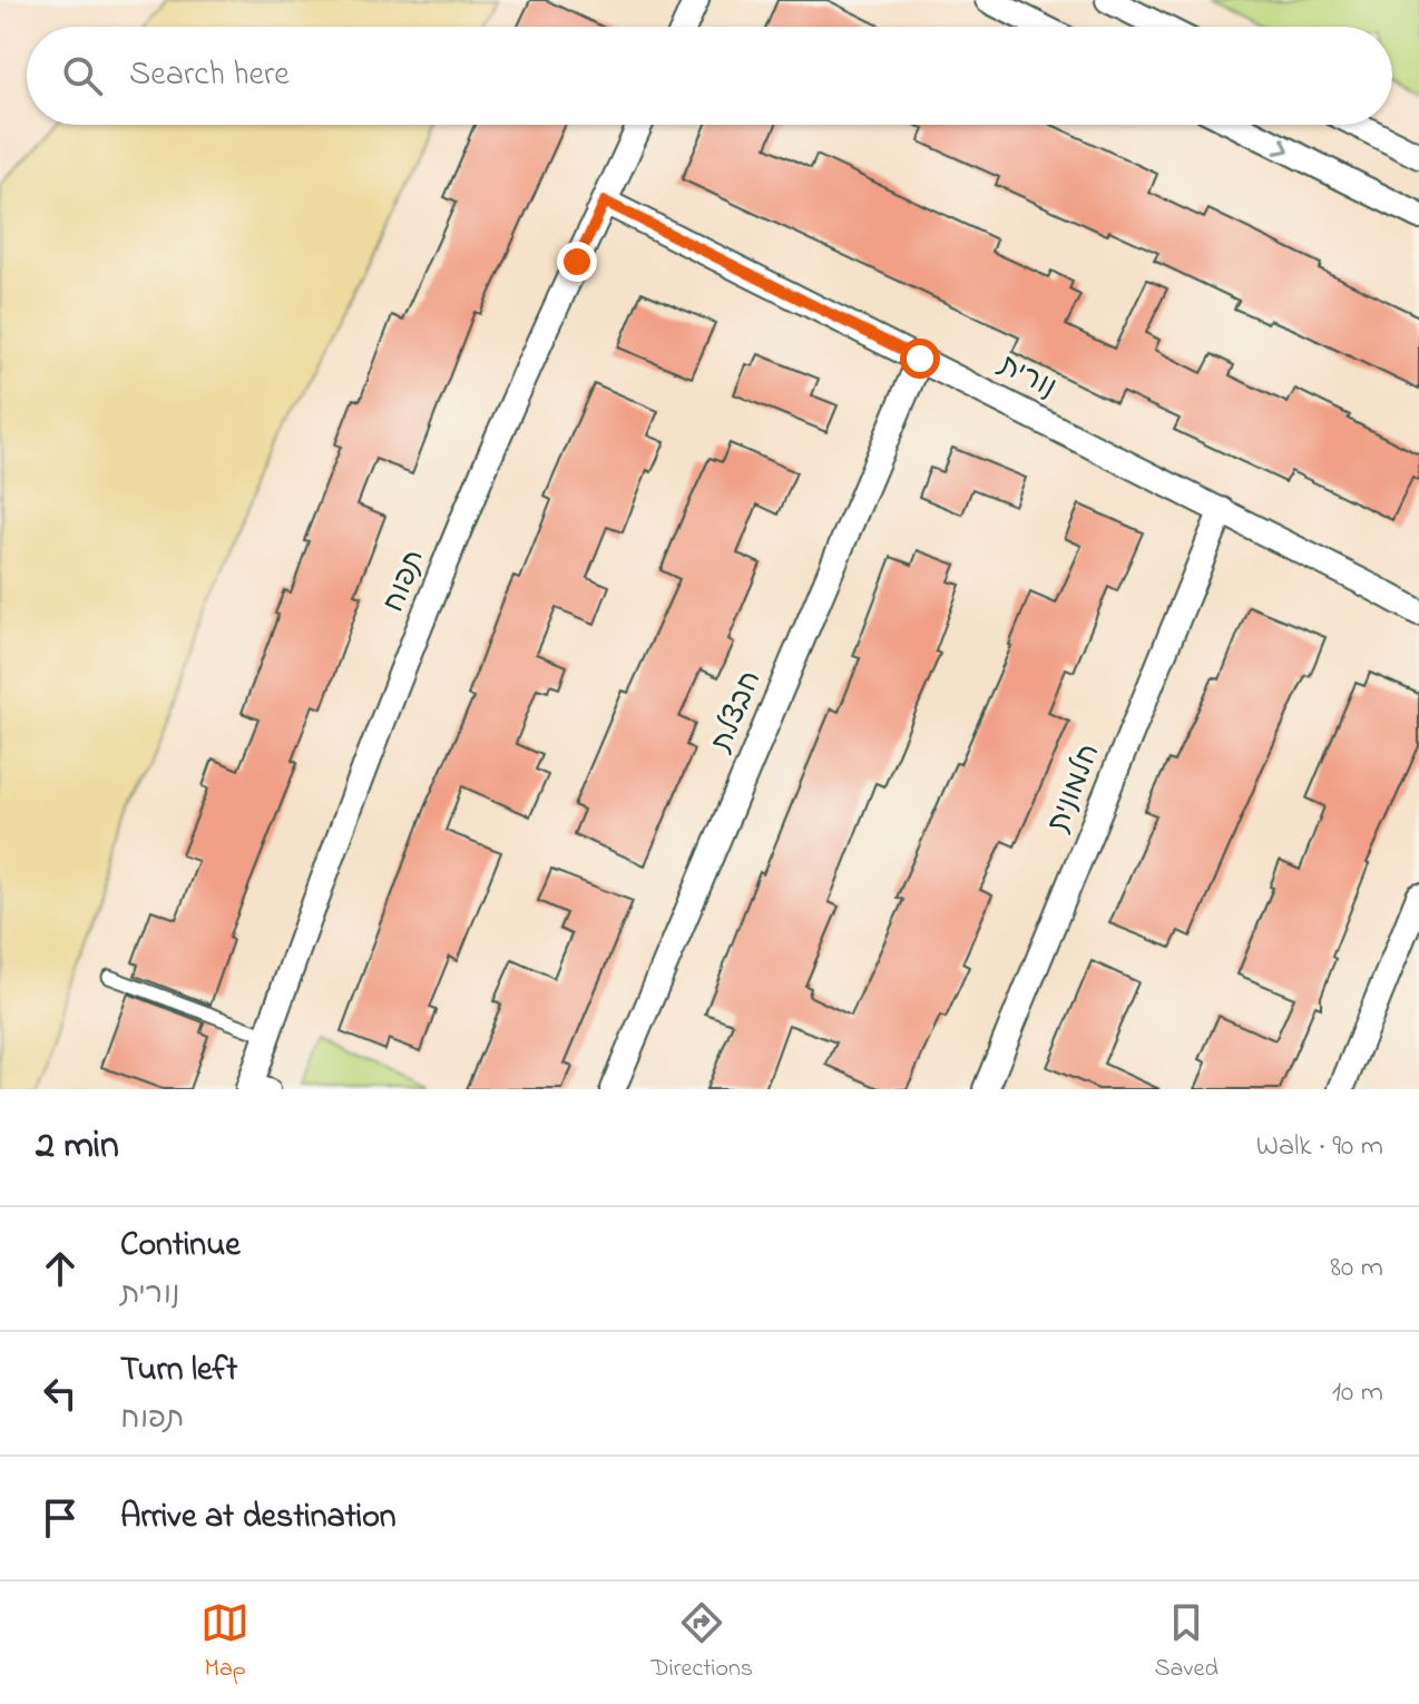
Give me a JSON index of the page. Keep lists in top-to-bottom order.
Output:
{
  "streets": {
    "street": [
      "נורית",
      "תפוח",
      "חבצלת",
      "חלמונית"
    ]
  },
  "crossings": [
    ["נורית", "תפוח"],
    ["נורית", "חבצלת"],
    ["נורית", "חלמונית"]
  ],
  "page": {
    "search": "Search here",
    "heading": ["2 min", "Walk · 90 m"],
    "list": [
      ["Continue", "נורית", "80 m"],
      ["Turn left", "תפוח", "10 m"],
      "Arrive at destination"
    ],
    "nav": ["Map", "Directions", "Saved"]
  }
}
